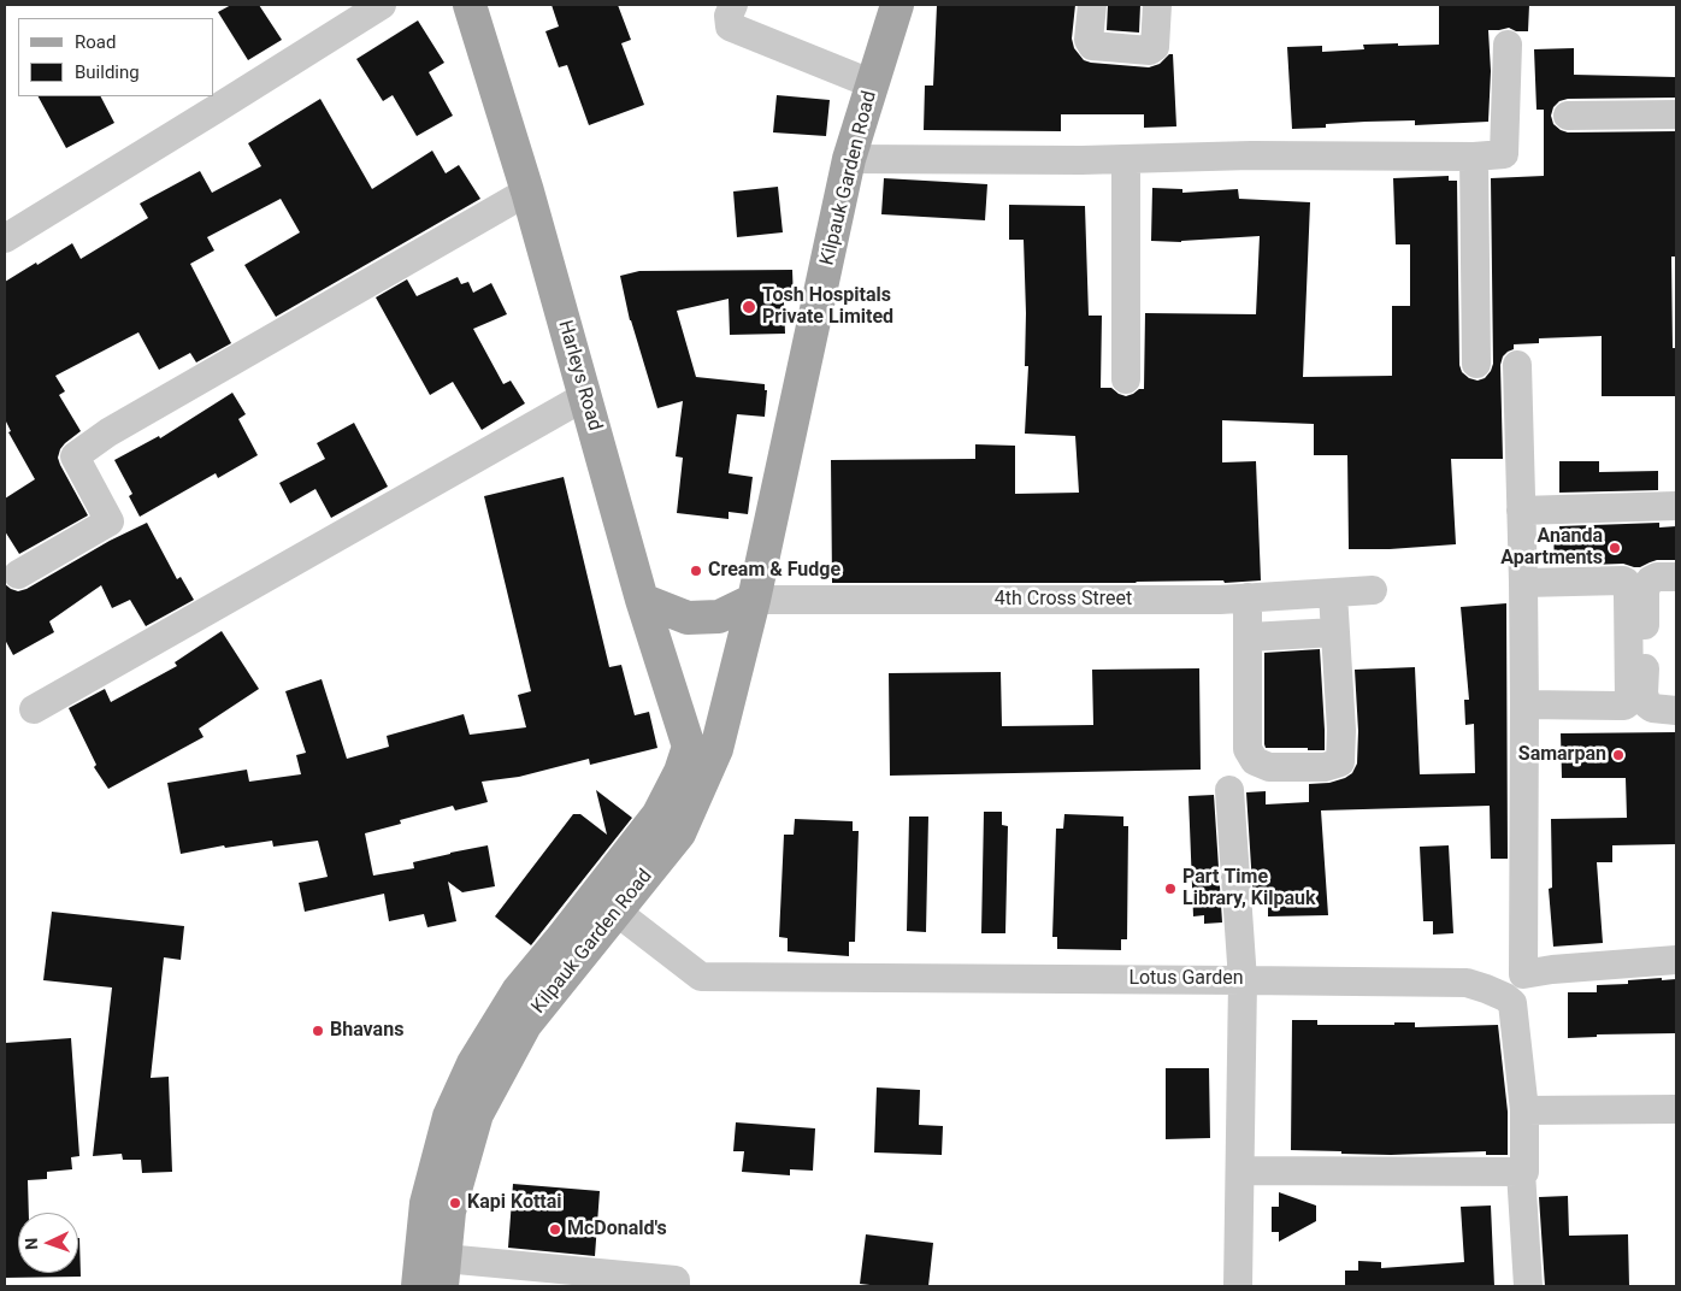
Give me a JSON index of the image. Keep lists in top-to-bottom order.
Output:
{
  "streets": {
    "main road": ["Kilpauk Garden Road", "Harleys Road"],
    "street": ["4th Cross Street", "Lotus Garden"]
  },
  "crossings": [
    ["Kilpauk Garden Road", "4th Cross Street"],
    ["Kilpauk Garden Road", "Lotus Garden"]
  ],
  "places": [
    "Tosh Hospitals Private Limited",
    "Ananda Apartments",
    "Cream & Fudge",
    "Samarpan",
    "Part Time Library, Kilpauk",
    "Bhavans",
    "Kapi Kottai",
    "McDonald's"
  ],
  "legend": ["Road", "Building"],
  "north": "left"
}
